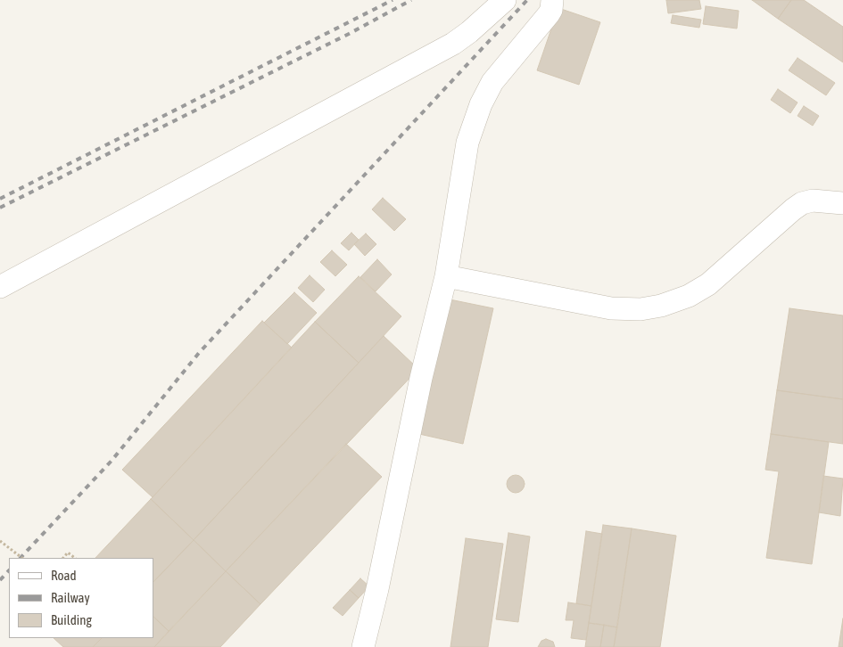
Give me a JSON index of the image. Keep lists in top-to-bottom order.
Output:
{
  "legend": ["Road", "Railway", "Building"]
}
